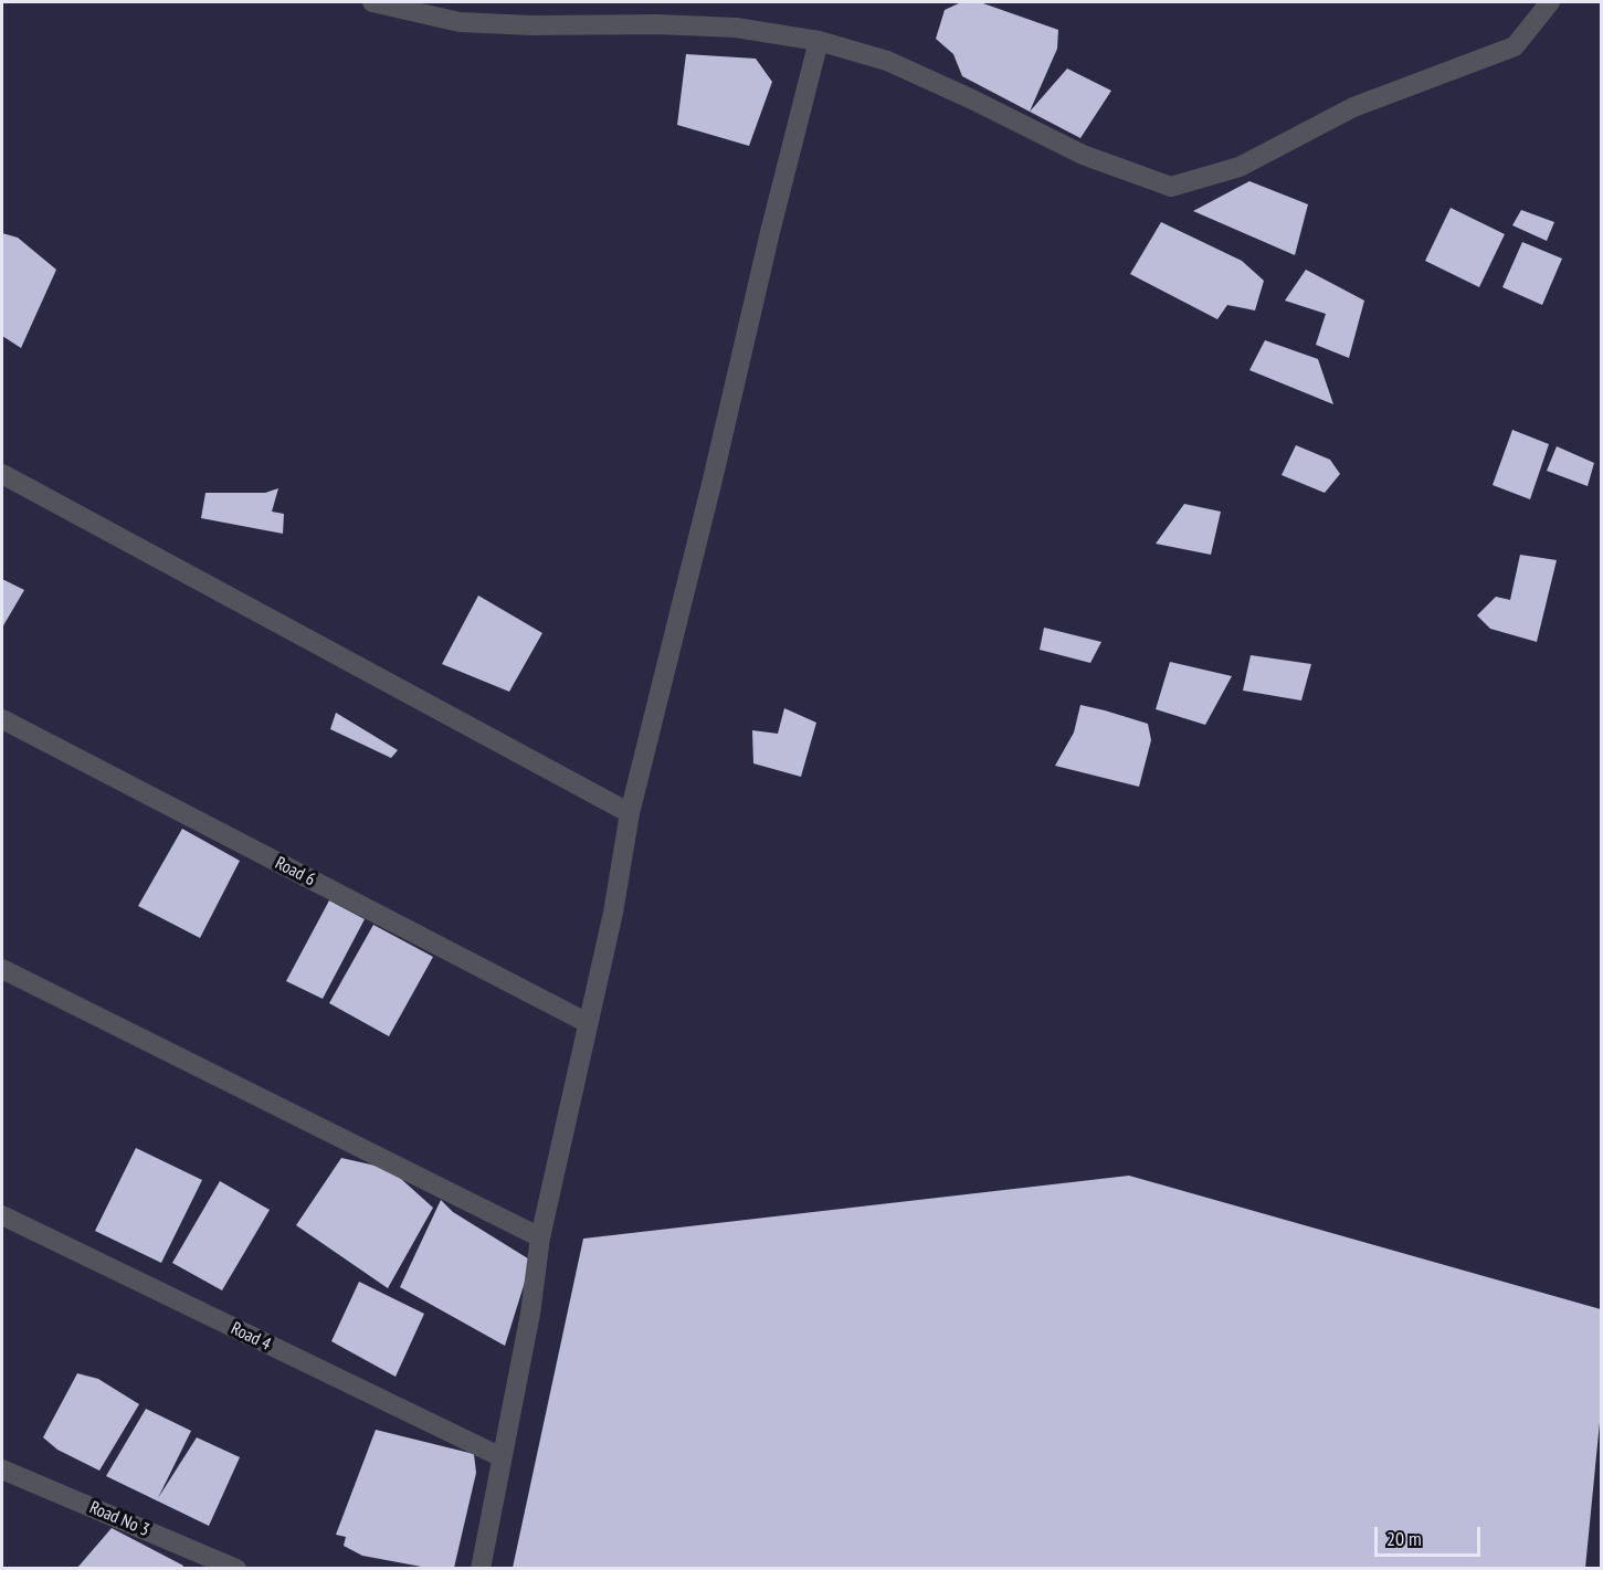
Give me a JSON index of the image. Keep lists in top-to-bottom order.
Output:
{
  "streets": {
    "street": ["Road 6", "Road 4", "Road No 3"]
  },
  "scale_bar": "20 m"
}
